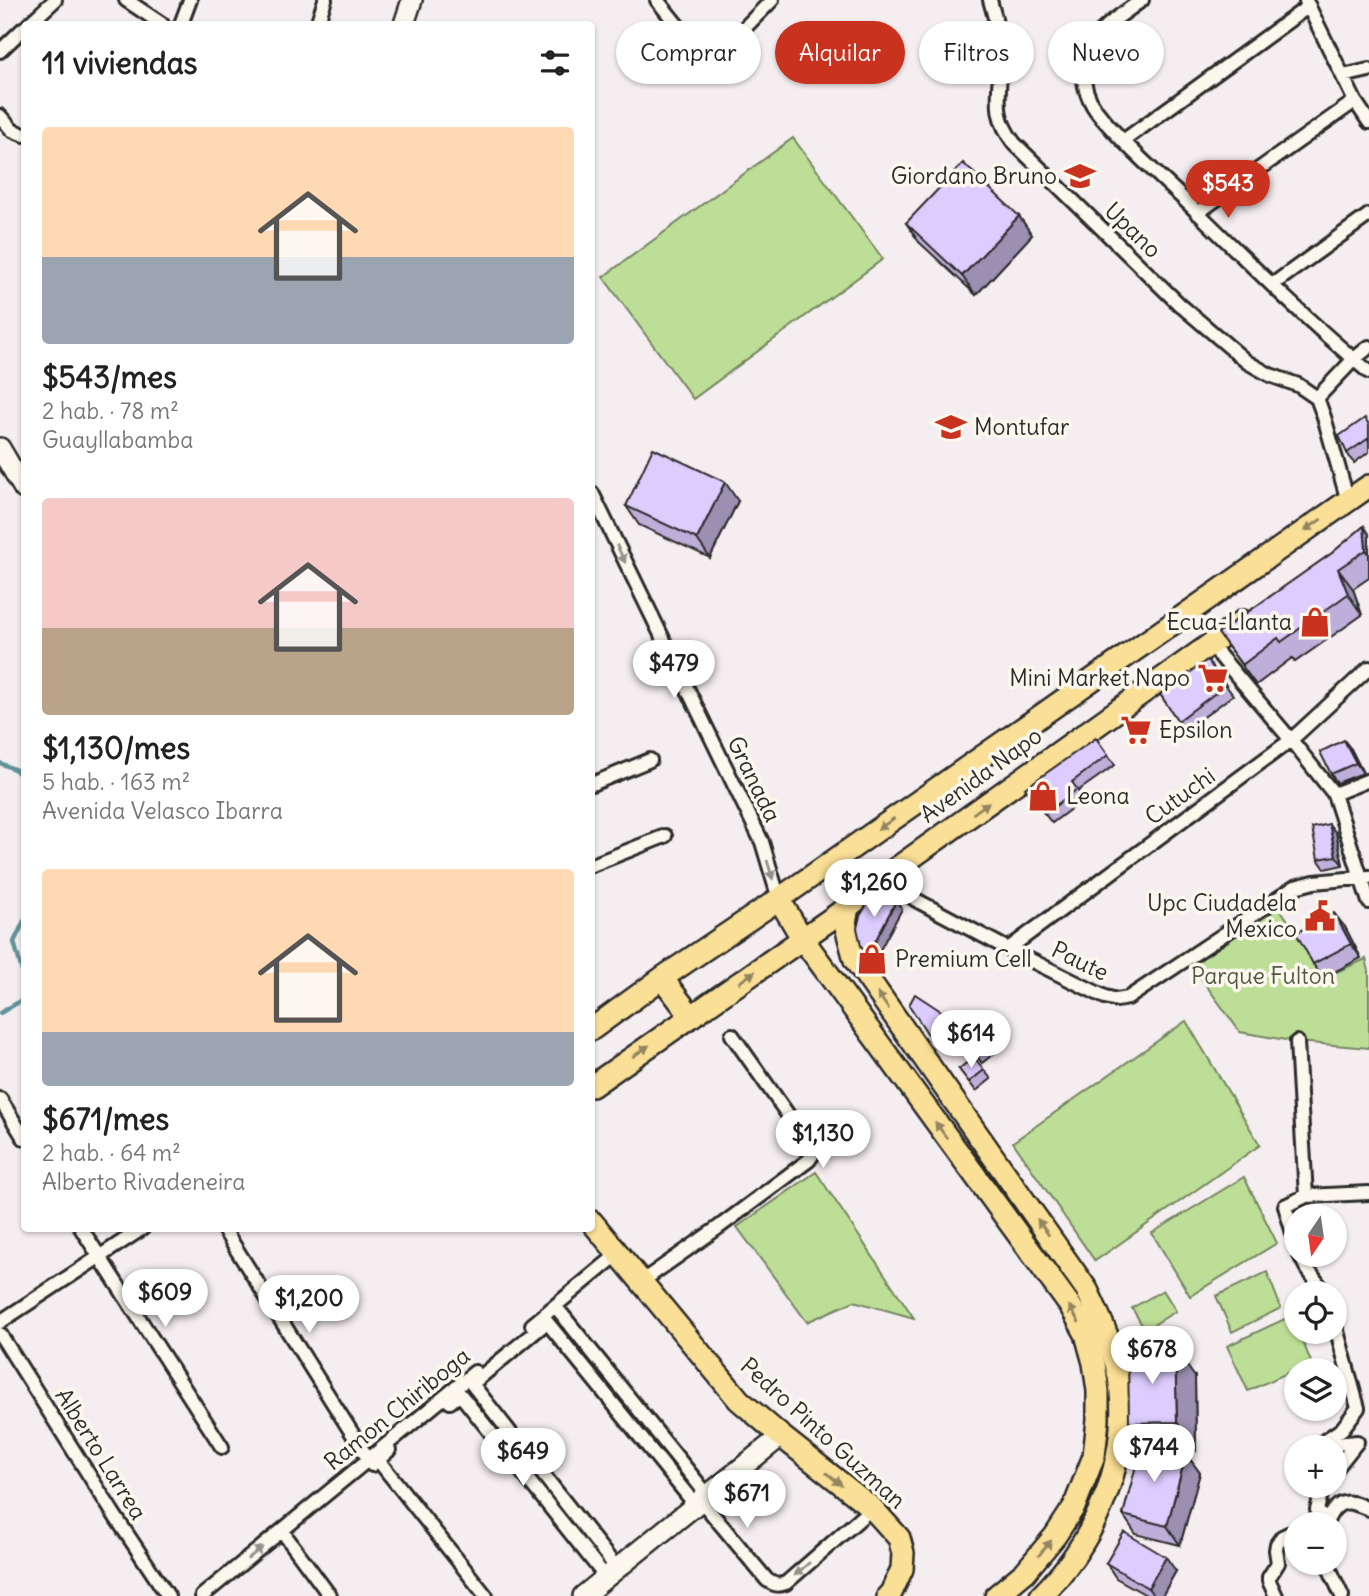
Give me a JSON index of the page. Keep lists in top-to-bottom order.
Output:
{
  "streets": {
    "main road": ["Avenida Napo", "Pedro Pinto Guzman"],
    "street": [
      "Upano",
      "Granada",
      "Cutuchi",
      "Paute",
      "Ramon Chiriboga",
      "Alberto Larrea"
    ]
  },
  "crossings": [
    ["Avenida Napo", "Granada"],
    ["Avenida Napo", "Paute"],
    ["Cutuchi", "Paute"],
    ["Ramon Chiriboga", "Pedro Pinto Guzman"]
  ],
  "one_way": ["Granada"],
  "parks": ["Parque Fulton"],
  "places": {
    "school or university": ["Giordano Bruno", "Montufar"],
    "shop": ["Ecua-Llanta", "Leona", "Premium Cell"],
    "supermarket": ["Mini Market Napo", "Epsilon"],
    "public building": ["Upc Ciudadela Mexico"]
  },
  "north": "bottom",
  "page": {
    "chip": [
      "Comprar",
      "Alquilar",
      "Filtros",
      "Nuevo"
    ],
    "heading": "11 viviendas",
    "list": [
      {
        "name": "$543/mes",
        "note": "2 hab. · 78 m² · Guayllabamba"
      },
      {
        "name": "$1,130/mes",
        "note": "5 hab. · 163 m² · Avenida Velasco Ibarra"
      },
      {
        "name": "$671/mes",
        "note": "2 hab. · 64 m² · Alberto Rivadeneira"
      }
    ],
    "price": [
      "$543",
      "$479",
      "$1,260",
      "$614",
      "$1,130",
      "$609",
      "$1,200",
      "$678",
      "$744",
      "$649",
      "$671"
    ],
    "map_buttons": ["+", "−"]
  }
}
